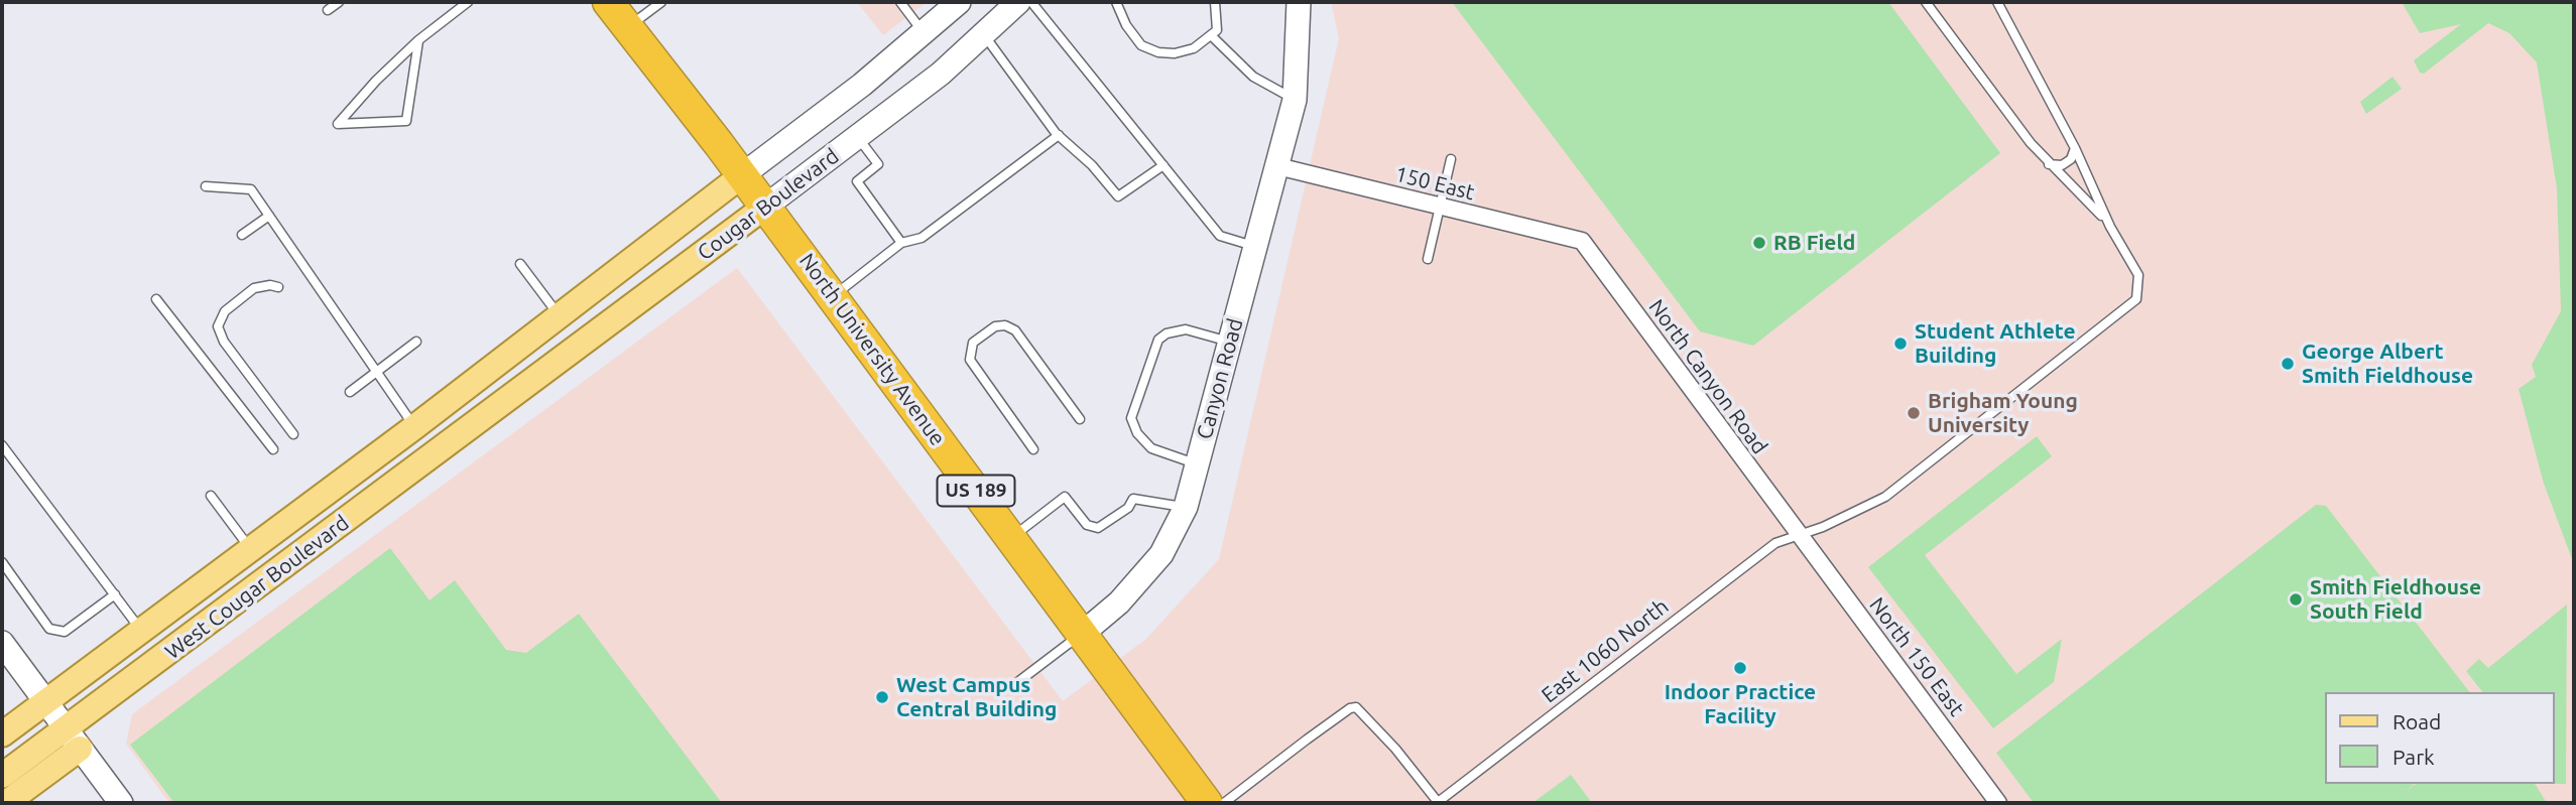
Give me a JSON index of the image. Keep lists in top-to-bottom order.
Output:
{
  "streets": {
    "highway": ["North University Avenue", "US 189"],
    "main road": ["Cougar Boulevard", "Canyon Road", "West Cougar Boulevard"],
    "street": ["150 East", "North Canyon Road", "North 150 East"],
    "lane": ["East 1060 North"]
  },
  "crossings": [
    ["150 East", "North Canyon Road"],
    ["150 East", "Canyon Road"],
    ["Cougar Boulevard", "North University Avenue"],
    ["Cougar Boulevard", "West Cougar Boulevard"],
    ["North University Avenue", "Canyon Road"],
    ["North Canyon Road", "East 1060 North"],
    ["North Canyon Road", "North 150 East"],
    ["East 1060 North", "North 150 East"]
  ],
  "places": [
    "RB Field",
    "Student Athlete Building",
    "George Albert Smith Fieldhouse",
    "Brigham Young University",
    "Smith Fieldhouse South Field",
    "Indoor Practice Facility",
    "West Campus Central Building"
  ],
  "legend": ["Road", "Park"]
}
